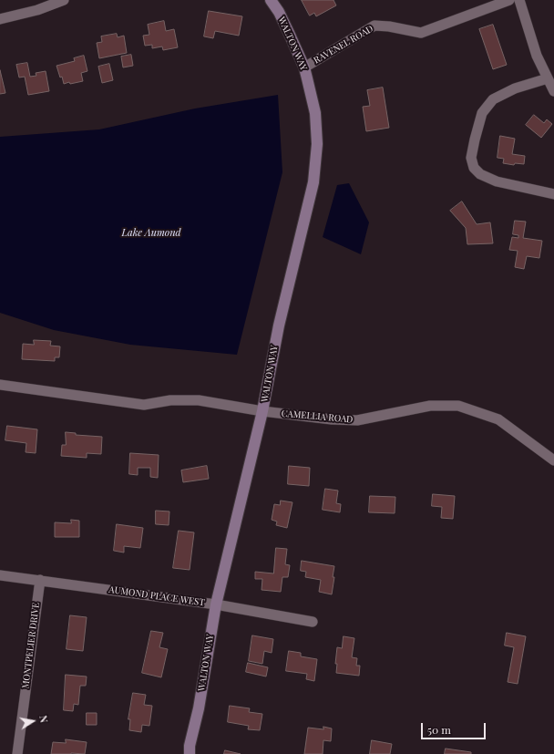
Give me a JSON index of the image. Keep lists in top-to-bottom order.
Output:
{
  "streets": {
    "main road": ["WALTON WAY"],
    "street": [
      "RAVENEL ROAD",
      "CAMELLIA ROAD",
      "AUMOND PLACE WEST",
      "MONTPELIER DRIVE"
    ]
  },
  "crossings": [
    ["WALTON WAY", "RAVENEL ROAD"],
    ["WALTON WAY", "CAMELLIA ROAD"],
    ["WALTON WAY", "AUMOND PLACE WEST"],
    ["AUMOND PLACE WEST", "MONTPELIER DRIVE"]
  ],
  "water": ["Lake Aumond"],
  "scale_bar": "50 m",
  "north": "right"
}
